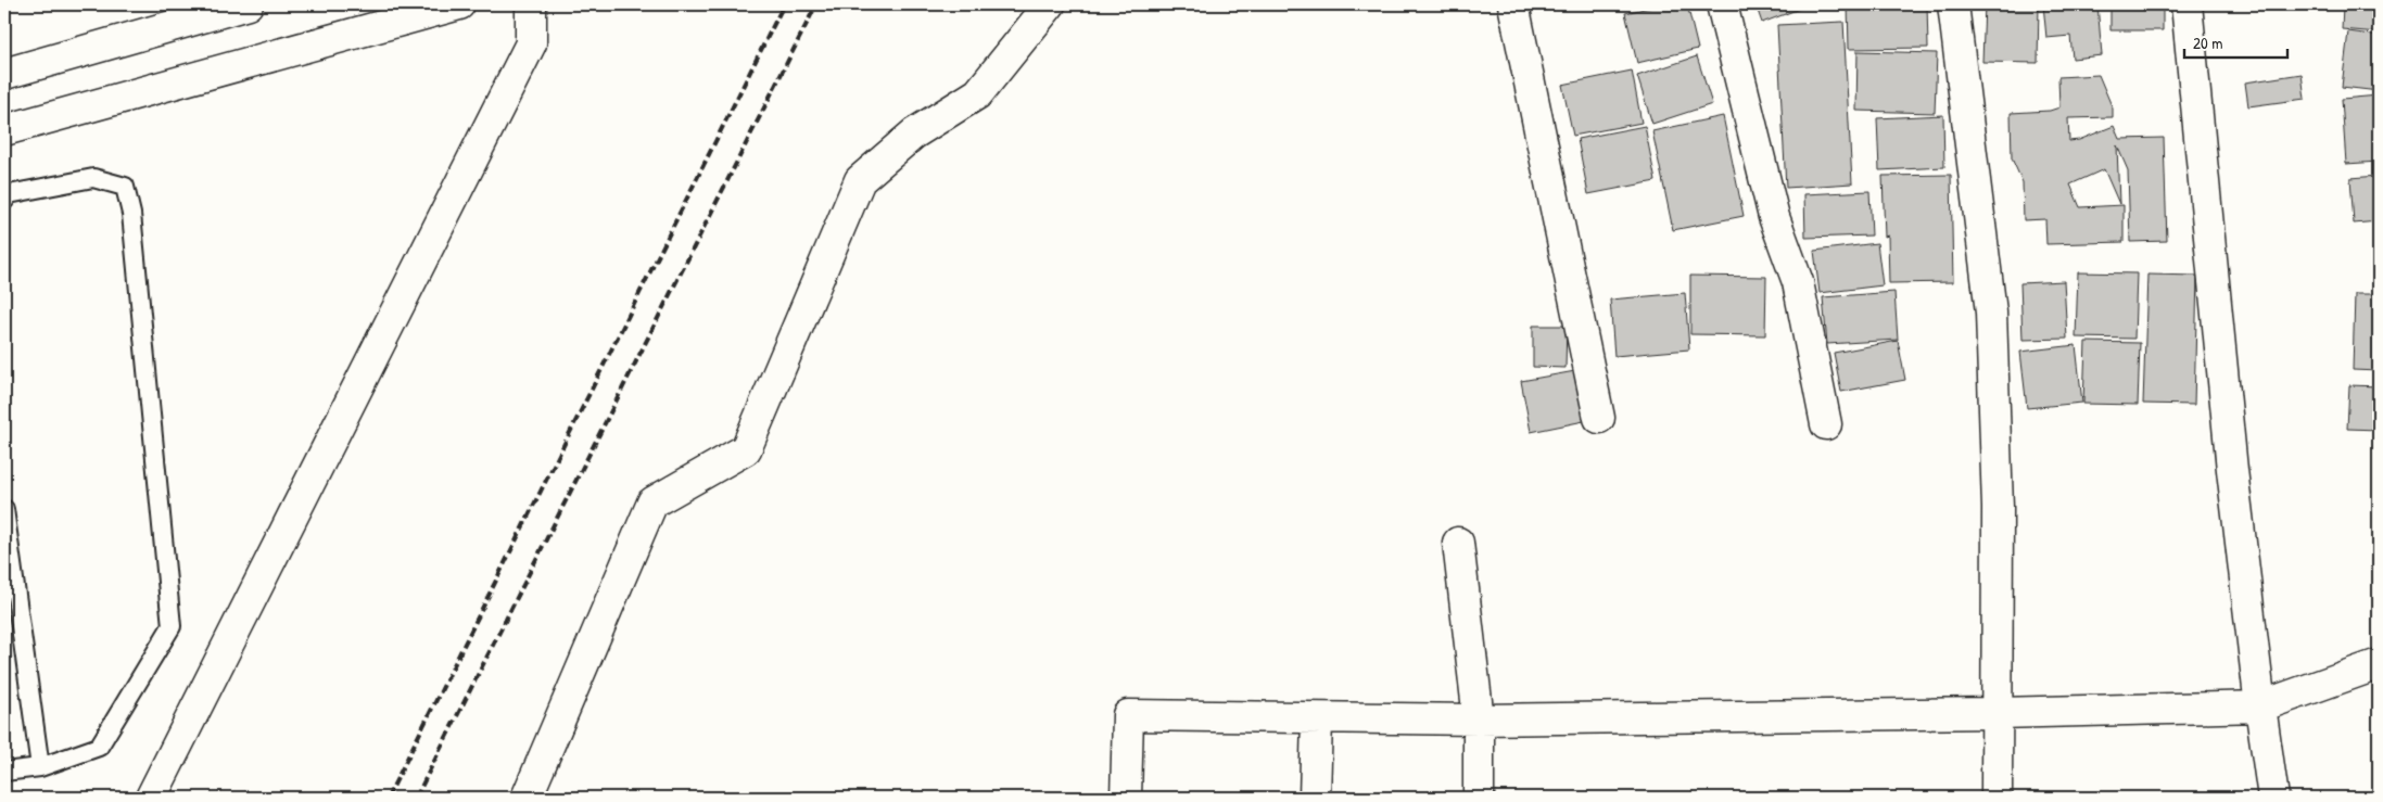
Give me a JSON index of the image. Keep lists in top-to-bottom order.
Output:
{
  "scale_bar": "20 m"
}
